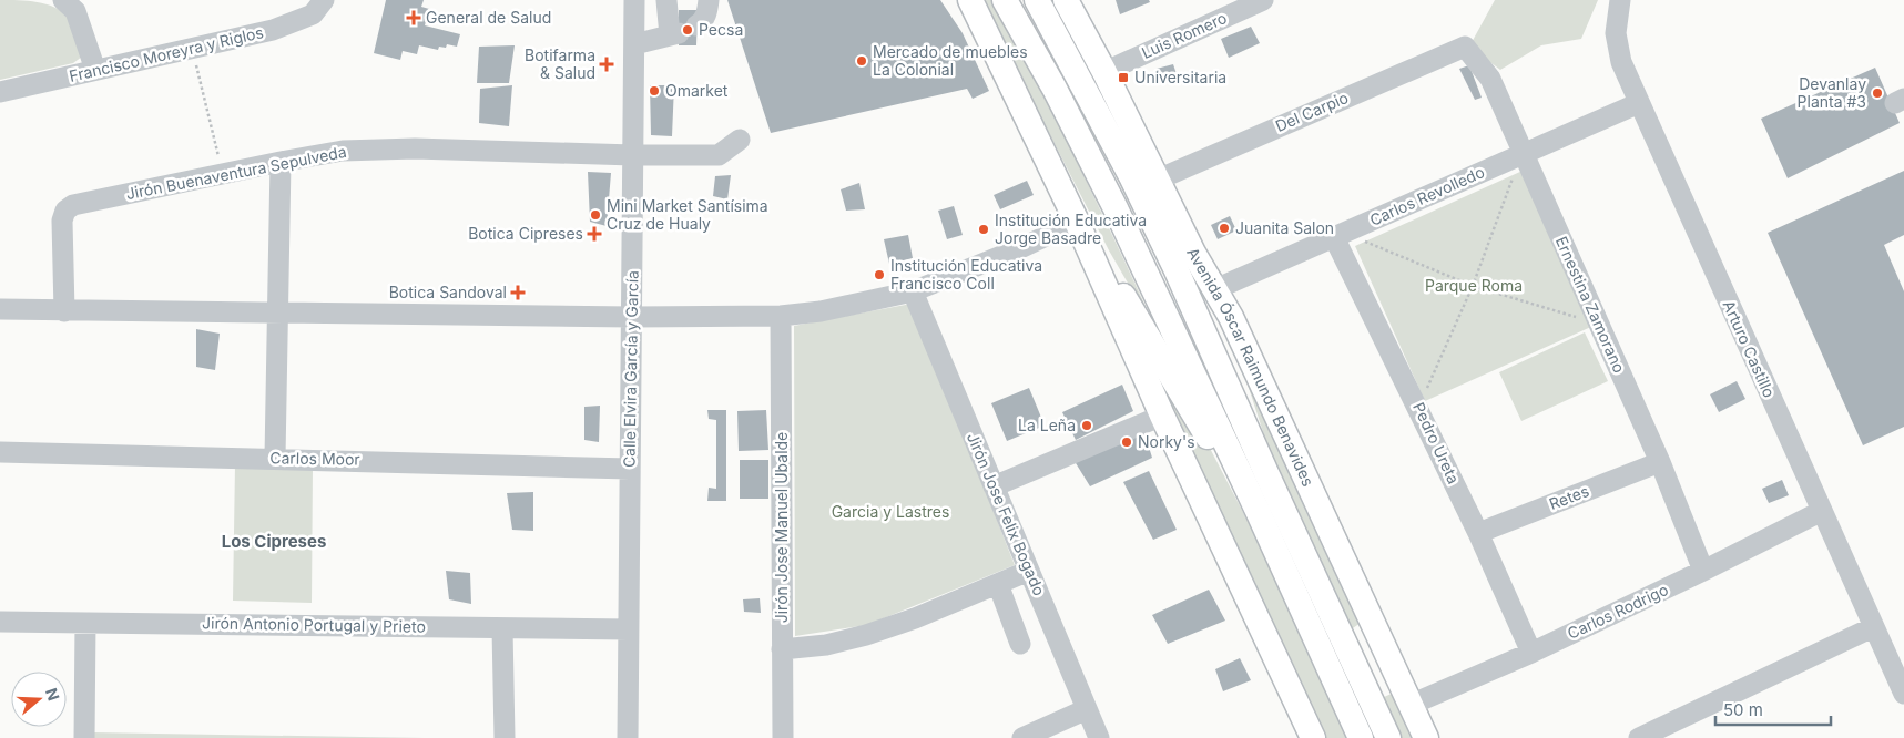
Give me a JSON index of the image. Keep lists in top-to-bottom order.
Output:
{
  "streets": {
    "main road": ["Avenida Óscar Raimundo Benavides"],
    "street": [
      "Luis Romero",
      "Francisco Moreyra y Riglos",
      "Del Carpio",
      "Jirón Buenaventura Sepulveda",
      "Carlos Revolledo",
      "Ernestina Zamorano",
      "Arturo Castillo",
      "Calle Elvira García y García",
      "Pedro Ureta",
      "Carlos Moor",
      "Retes",
      "Jirón Jose Felix Bogado",
      "Jirón Jose Manuel Ubalde",
      "Carlos Rodrigo",
      "Jirón Antonio Portugal y Prieto"
    ]
  },
  "crossings": [
    ["Luis Romero", "Avenida Óscar Raimundo Benavides"],
    ["Del Carpio", "Ernestina Zamorano"],
    ["Del Carpio", "Avenida Óscar Raimundo Benavides"],
    ["Jirón Buenaventura Sepulveda", "Calle Elvira García y García"],
    ["Carlos Revolledo", "Ernestina Zamorano"],
    ["Carlos Revolledo", "Arturo Castillo"],
    ["Carlos Revolledo", "Avenida Óscar Raimundo Benavides"],
    ["Carlos Revolledo", "Pedro Ureta"],
    ["Ernestina Zamorano", "Retes"],
    ["Ernestina Zamorano", "Carlos Rodrigo"],
    ["Arturo Castillo", "Carlos Rodrigo"],
    ["Avenida Óscar Raimundo Benavides", "Carlos Rodrigo"],
    ["Calle Elvira García y García", "Carlos Moor"],
    ["Calle Elvira García y García", "Jirón Antonio Portugal y Prieto"],
    ["Pedro Ureta", "Retes"],
    ["Pedro Ureta", "Carlos Rodrigo"]
  ],
  "districts": ["Los Cipreses"],
  "parks": ["Parque Roma", "Garcia y Lastres"],
  "places": {
    "health": [
      "General de Salud",
      "Botifarma & Salud",
      "Botica Cipreses",
      "Botica Sandoval"
    ],
    "other": [
      "Pecsa",
      "Mercado de muebles La Colonial",
      "Omarket",
      "Devanlay Planta #3",
      "Mini Market Santísima Cruz de Hualy",
      "Juanita Salon",
      "Institución Educativa Jorge Basadre",
      "Institución Educativa Francisco Coll",
      "La Leña",
      "Norky's"
    ],
    "transit": ["Universitaria"]
  },
  "scale_bar": "50 m",
  "north": "right"
}
